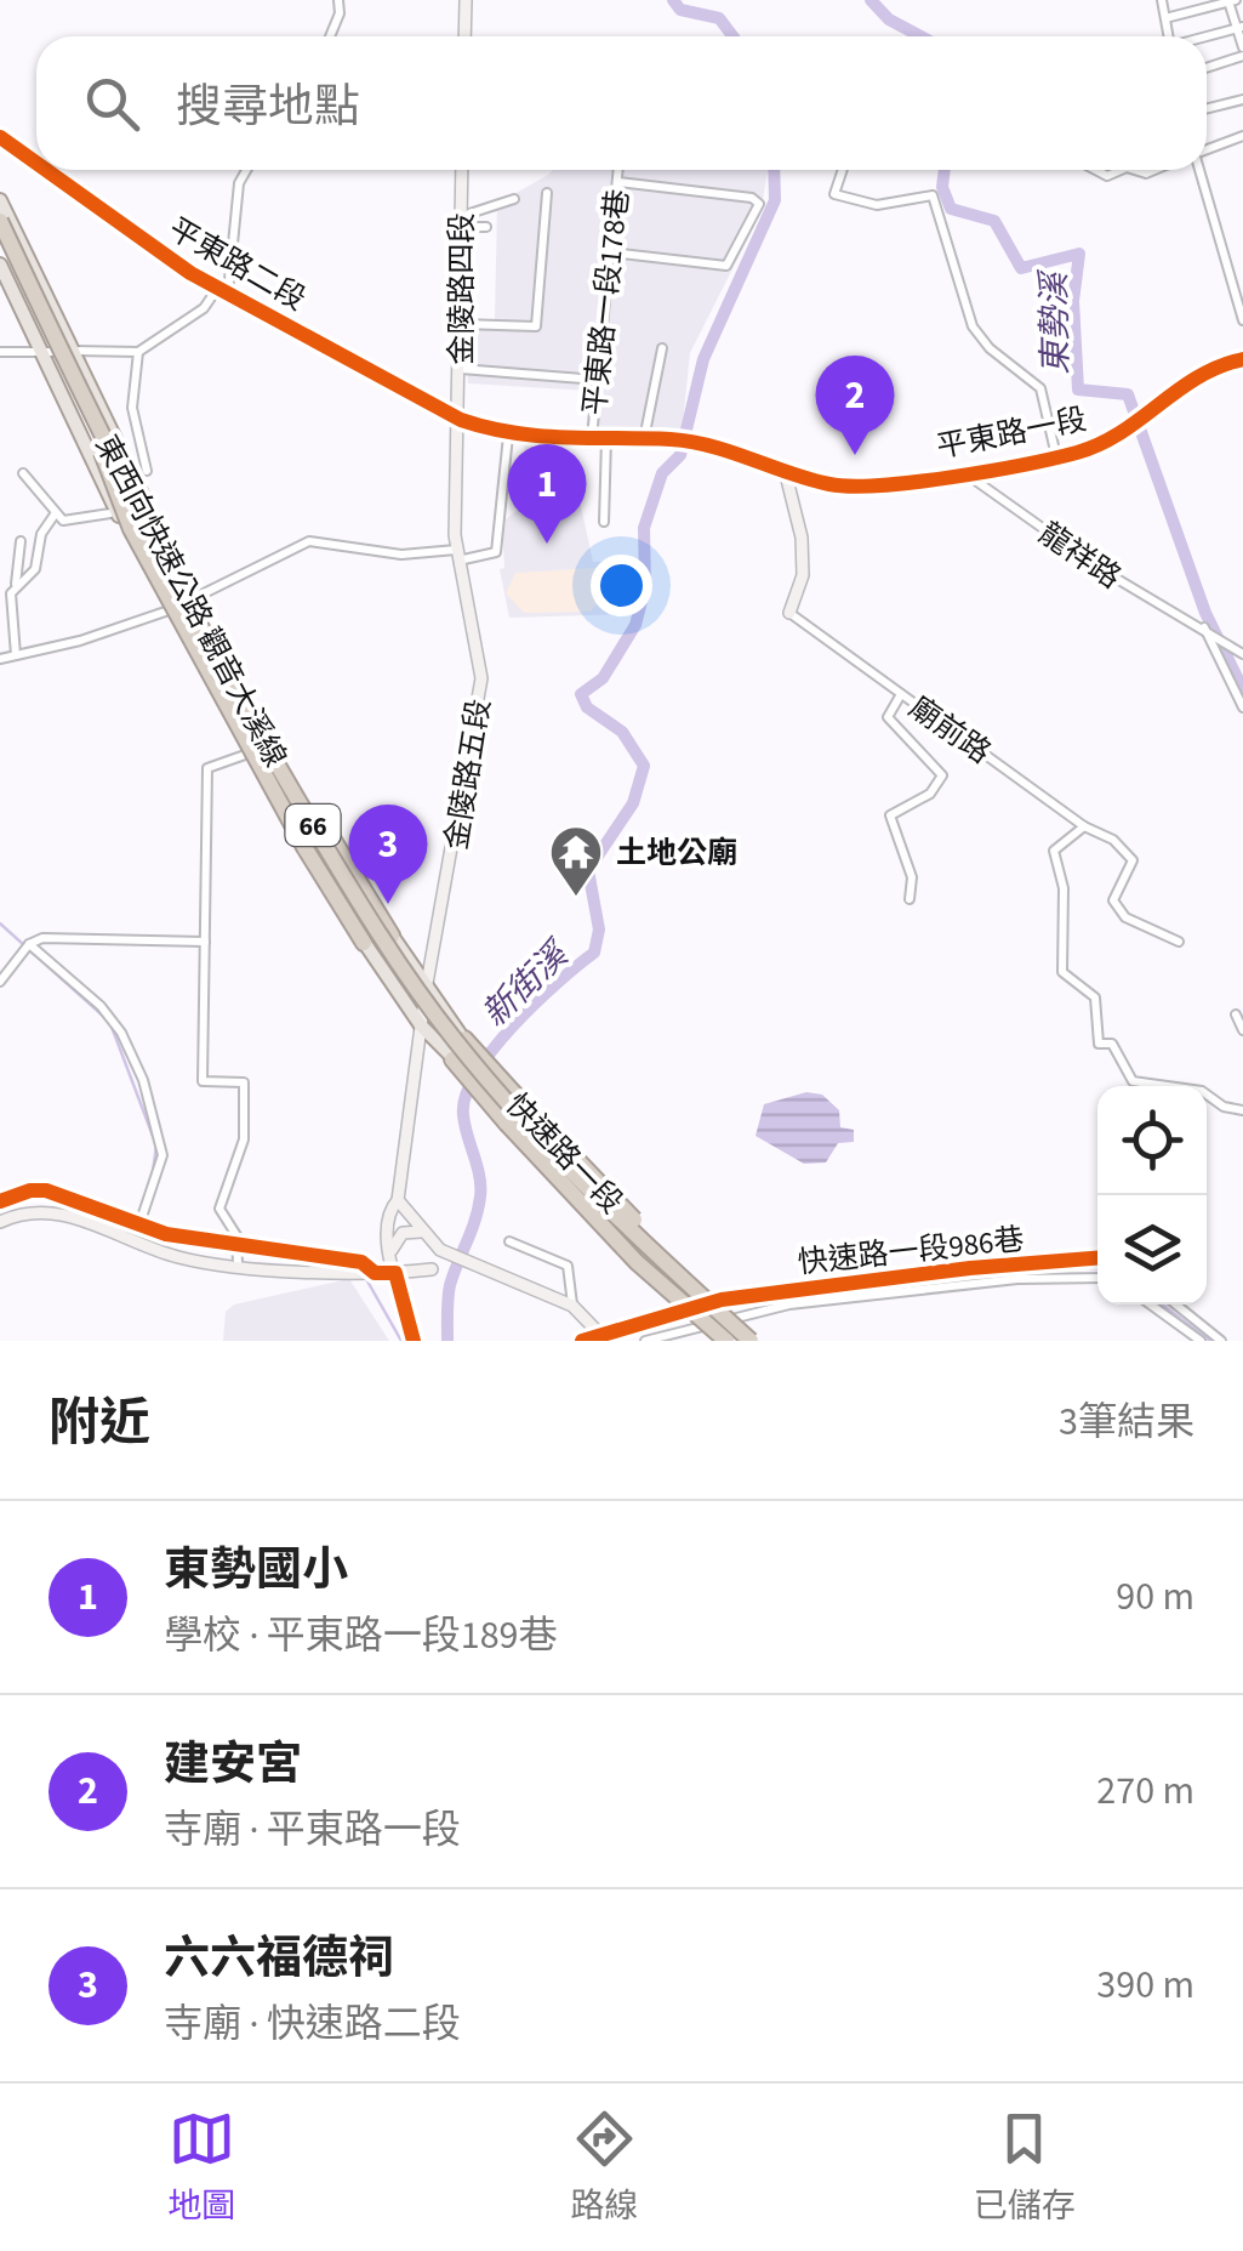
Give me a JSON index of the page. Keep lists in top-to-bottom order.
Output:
{
  "streets": {
    "highway": ["東西向快速公路 觀音大溪線", "66"],
    "main road": ["快速路一段"],
    "street": [
      "平東路二段",
      "金陵路四段",
      "平東路一段178巷",
      "平東路一段",
      "龍祥路",
      "廟前路",
      "金陵路五段",
      "快速路一段986巷"
    ]
  },
  "crossings": [
    ["平東路二段", "金陵路四段"],
    ["平東路二段", "平東路一段"],
    ["平東路二段", "金陵路五段"],
    ["金陵路四段", "平東路一段"],
    ["金陵路四段", "金陵路五段"],
    ["平東路一段178巷", "平東路一段"],
    ["平東路一段", "龍祥路"],
    ["平東路一段", "廟前路"],
    ["平東路一段", "金陵路五段"],
    ["東西向快速公路 觀音大溪線", "快速路一段"],
    ["金陵路五段", "66"],
    ["快速路一段", "快速路一段986巷"]
  ],
  "water": ["東勢溪", "新街溪"],
  "places": {
    "temple": ["土地公廟"]
  },
  "page": {
    "search": "搜尋地點",
    "pins": ["2", "1", "3"],
    "heading": ["附近", "3筆結果"],
    "list": [
      {
        "mark": "1",
        "name": "東勢國小",
        "note": "學校 · 平東路一段189巷",
        "value": "90 m"
      },
      {
        "mark": "2",
        "name": "建安宮",
        "note": "寺廟 · 平東路一段",
        "value": "270 m"
      },
      {
        "mark": "3",
        "name": "六六福德祠",
        "note": "寺廟 · 快速路二段",
        "value": "390 m"
      }
    ],
    "nav": ["地圖", "路線", "已儲存"]
  }
}
